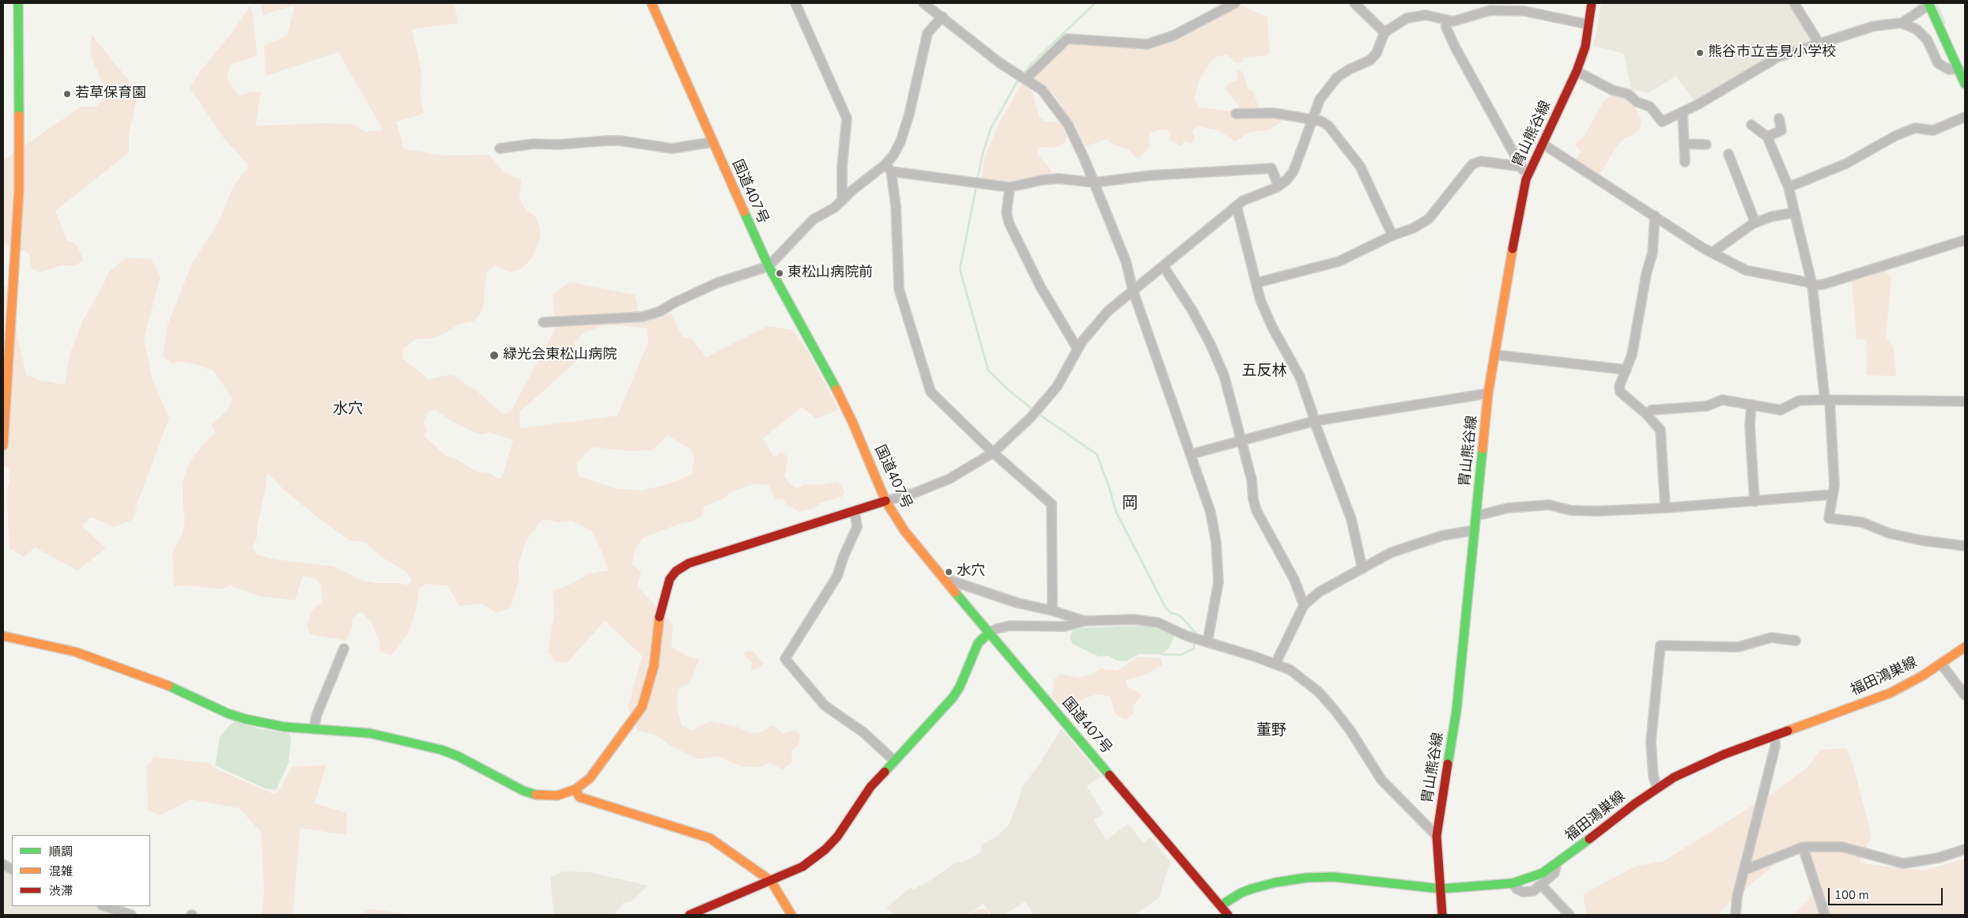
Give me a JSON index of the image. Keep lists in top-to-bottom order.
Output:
{
  "streets": {
    "main road": ["胄山熊谷線", "国道407号", "福田鴻巣線"]
  },
  "crossings": [
    ["胄山熊谷線", "福田鴻巣線"],
    ["国道407号", "福田鴻巣線"]
  ],
  "districts": [
    "五反林",
    "水穴",
    "岡",
    "董野"
  ],
  "places": [
    "熊谷市立吉見小学校",
    "若草保育園",
    "東松山病院前",
    "緑光会東松山病院",
    "水穴"
  ],
  "legend": ["順調", "混雑", "渋滞"],
  "scale_bar": "100 m"
}
